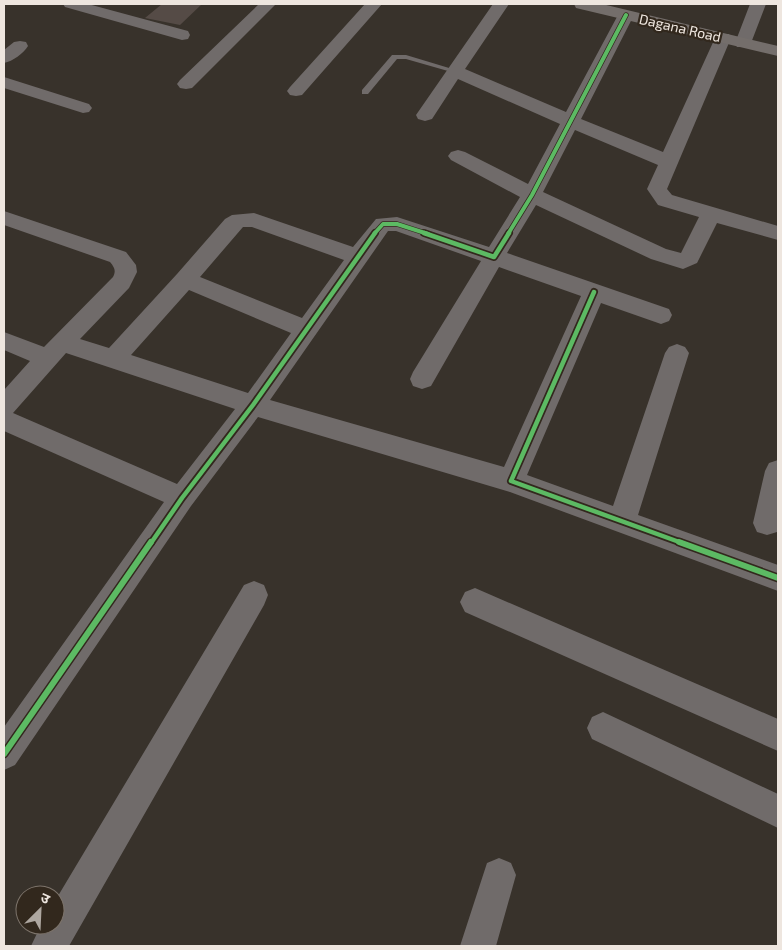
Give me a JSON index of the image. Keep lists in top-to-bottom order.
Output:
{
  "streets": {
    "street": ["Dagana Road"]
  },
  "north": "top right"
}
